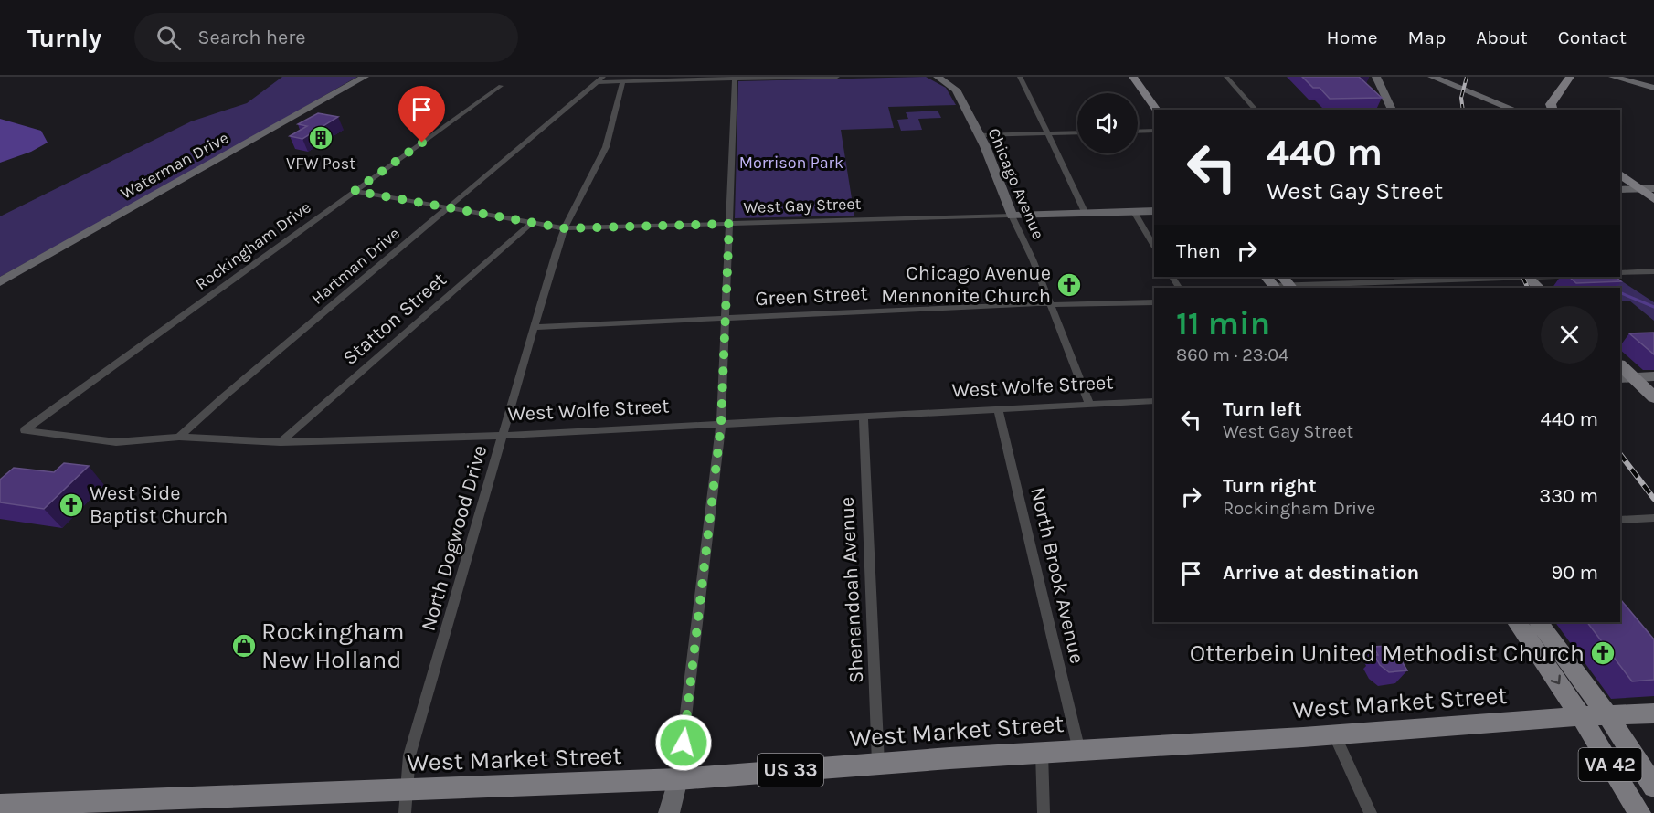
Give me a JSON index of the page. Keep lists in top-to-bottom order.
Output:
{
  "streets": {
    "main road": ["West Market Street", "VA 42", "US 33"],
    "street": [
      "Waterman Drive",
      "Chicago Avenue",
      "West Gay Street",
      "Rockingham Drive",
      "Hartman Drive",
      "Green Street",
      "Statton Street",
      "West Wolfe Street",
      "North Dogwood Drive",
      "North Brook Avenue",
      "Shenandoah Avenue"
    ]
  },
  "crossings": [
    ["Chicago Avenue", "West Gay Street"],
    ["Chicago Avenue", "Green Street"],
    ["Chicago Avenue", "West Wolfe Street"],
    ["West Gay Street", "Rockingham Drive"],
    ["West Gay Street", "Hartman Drive"],
    ["West Gay Street", "Statton Street"],
    ["West Gay Street", "North Dogwood Drive"],
    ["Rockingham Drive", "West Wolfe Street"],
    ["Hartman Drive", "West Wolfe Street"],
    ["Green Street", "North Dogwood Drive"],
    ["Statton Street", "West Wolfe Street"],
    ["West Wolfe Street", "North Dogwood Drive"],
    ["West Wolfe Street", "North Brook Avenue"],
    ["West Wolfe Street", "Shenandoah Avenue"],
    ["North Dogwood Drive", "West Market Street"],
    ["North Brook Avenue", "West Market Street"],
    ["Shenandoah Avenue", "West Market Street"],
    ["West Market Street", "VA 42"]
  ],
  "parks": ["Morrison Park"],
  "places": {
    "building": ["VFW Post"],
    "church": ["Chicago Avenue Mennonite Church", "West Side Baptist Church", "Otterbein United Methodist Church"],
    "shop": ["Rockingham New Holland"]
  },
  "page": {
    "header": "Turnly",
    "search": "Search here",
    "nav": [
      "Home",
      "Map",
      "About",
      "Contact"
    ],
    "turn": ["440 m", "West Gay Street"],
    "then": "Then",
    "heading": ["11 min", "860 m · 23:04"],
    "list": [
      {
        "name": "Turn left",
        "note": "West Gay Street",
        "value": "440 m"
      },
      {
        "name": "Turn right",
        "note": "Rockingham Drive",
        "value": "330 m"
      },
      {
        "name": "Arrive at destination",
        "value": "90 m"
      }
    ]
  }
}
